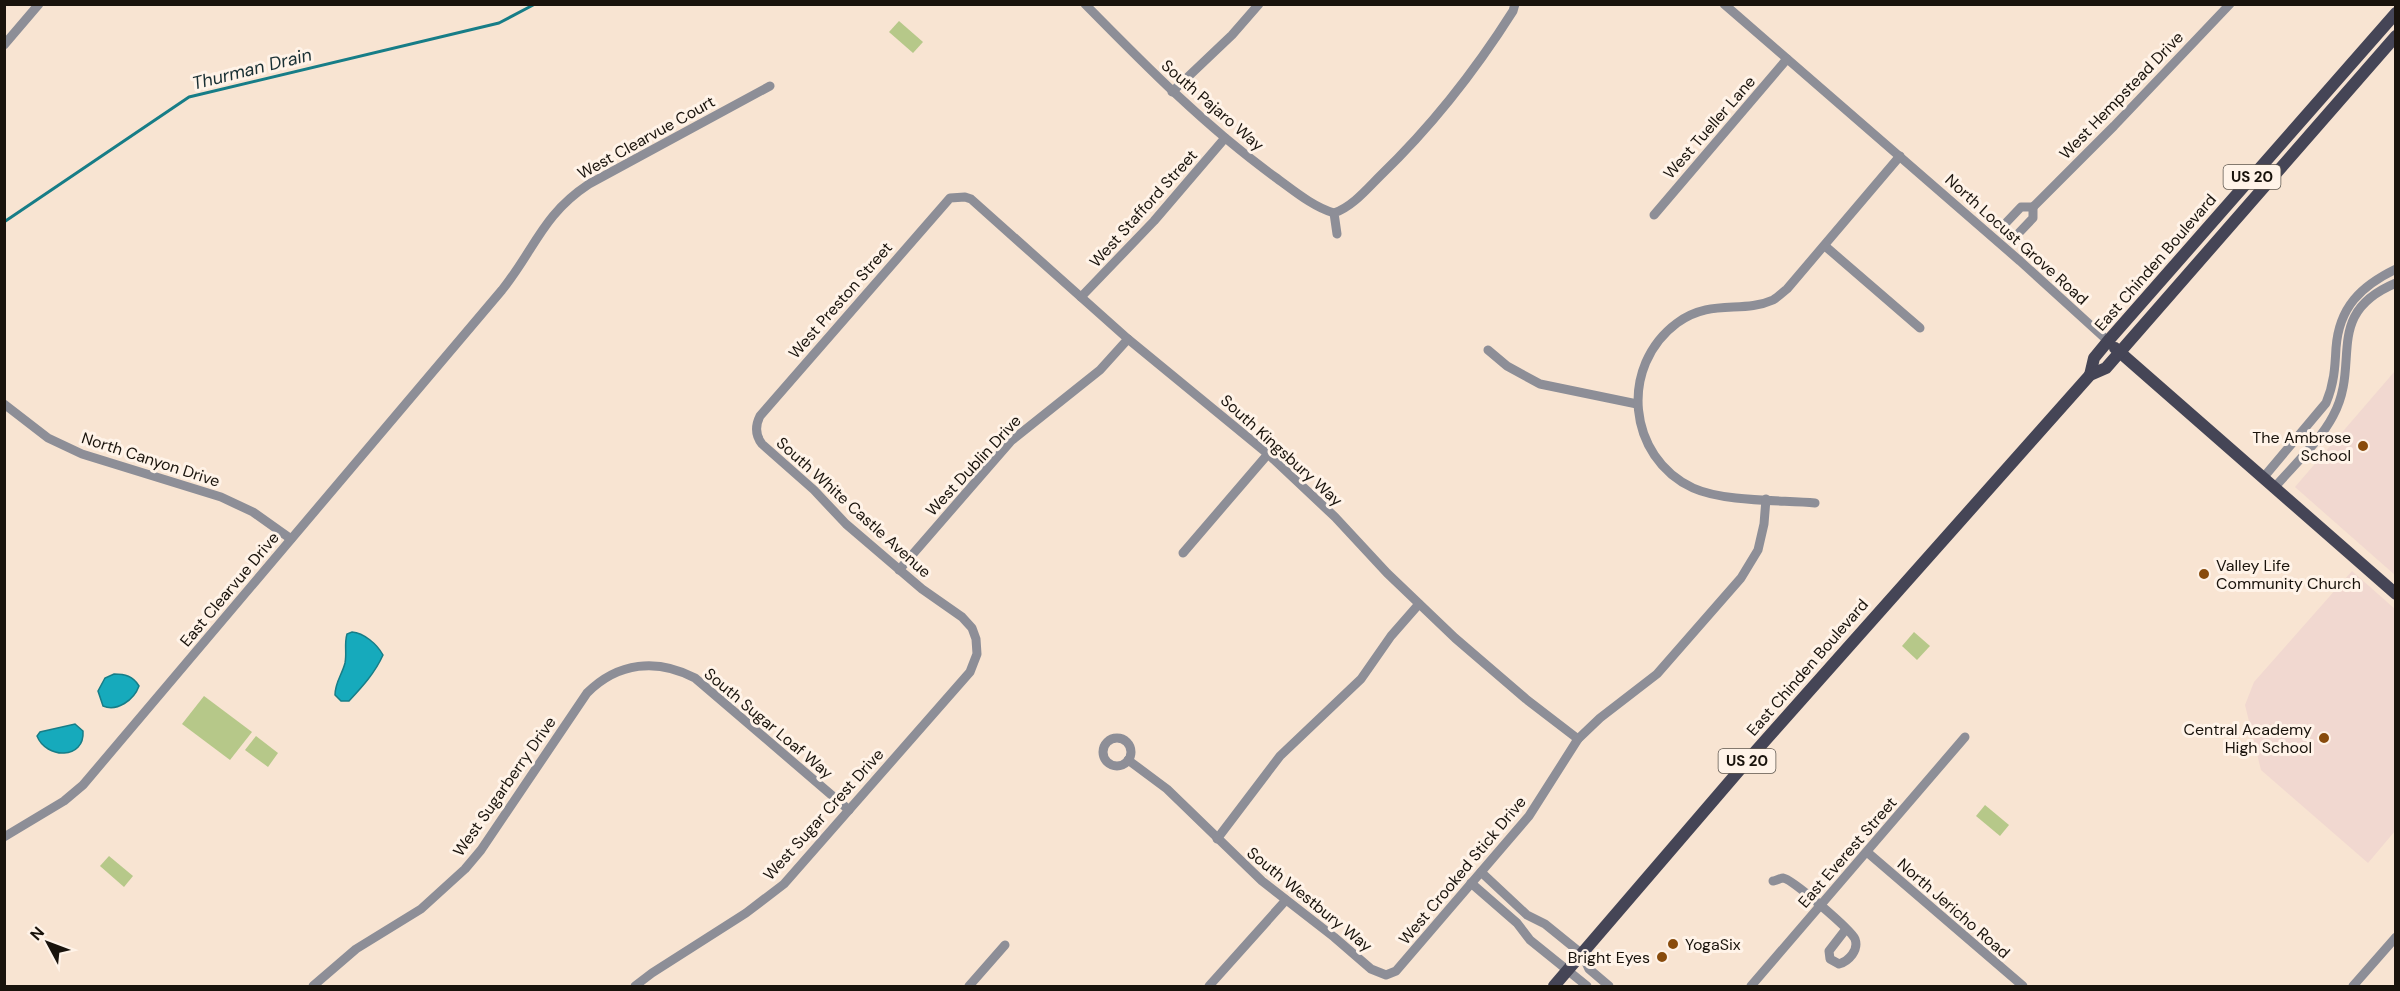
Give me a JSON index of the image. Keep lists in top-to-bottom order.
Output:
{
  "streets": {
    "main road": ["US 20", "North Locust Grove Road", "East Chinden Boulevard"],
    "street": [
      "West Hempstead Drive",
      "South Pajaro Way",
      "West Tueller Lane",
      "West Clearvue Court",
      "West Stafford Street",
      "West Preston Street",
      "South Kingsbury Way",
      "North Canyon Drive",
      "West Dublin Drive",
      "South White Castle Avenue",
      "East Clearvue Drive",
      "South Sugar Loaf Way",
      "West Sugarberry Drive",
      "West Sugar Crest Drive",
      "East Everest Street",
      "West Crooked Stick Drive",
      "South Westbury Way",
      "North Jericho Road"
    ]
  },
  "crossings": [
    ["West Hempstead Drive", "North Locust Grove Road"],
    ["South Pajaro Way", "West Stafford Street"],
    ["West Tueller Lane", "North Locust Grove Road"],
    ["West Clearvue Court", "East Clearvue Drive"],
    ["West Stafford Street", "South Kingsbury Way"],
    ["North Locust Grove Road", "East Chinden Boulevard"],
    ["West Preston Street", "South Kingsbury Way"],
    ["West Preston Street", "South White Castle Avenue"],
    ["South Kingsbury Way", "West Dublin Drive"],
    ["South Kingsbury Way", "West Crooked Stick Drive"],
    ["North Canyon Drive", "East Clearvue Drive"],
    ["West Dublin Drive", "South White Castle Avenue"],
    ["South White Castle Avenue", "West Sugar Crest Drive"],
    ["South Sugar Loaf Way", "West Sugarberry Drive"],
    ["South Sugar Loaf Way", "West Sugar Crest Drive"],
    ["East Everest Street", "North Jericho Road"],
    ["West Crooked Stick Drive", "South Westbury Way"]
  ],
  "water": ["Thurman Drain"],
  "places": [
    "The Ambrose School",
    "Valley Life Community Church",
    "Central Academy High School",
    "YogaSix",
    "Bright Eyes"
  ],
  "north": "top left"
}
